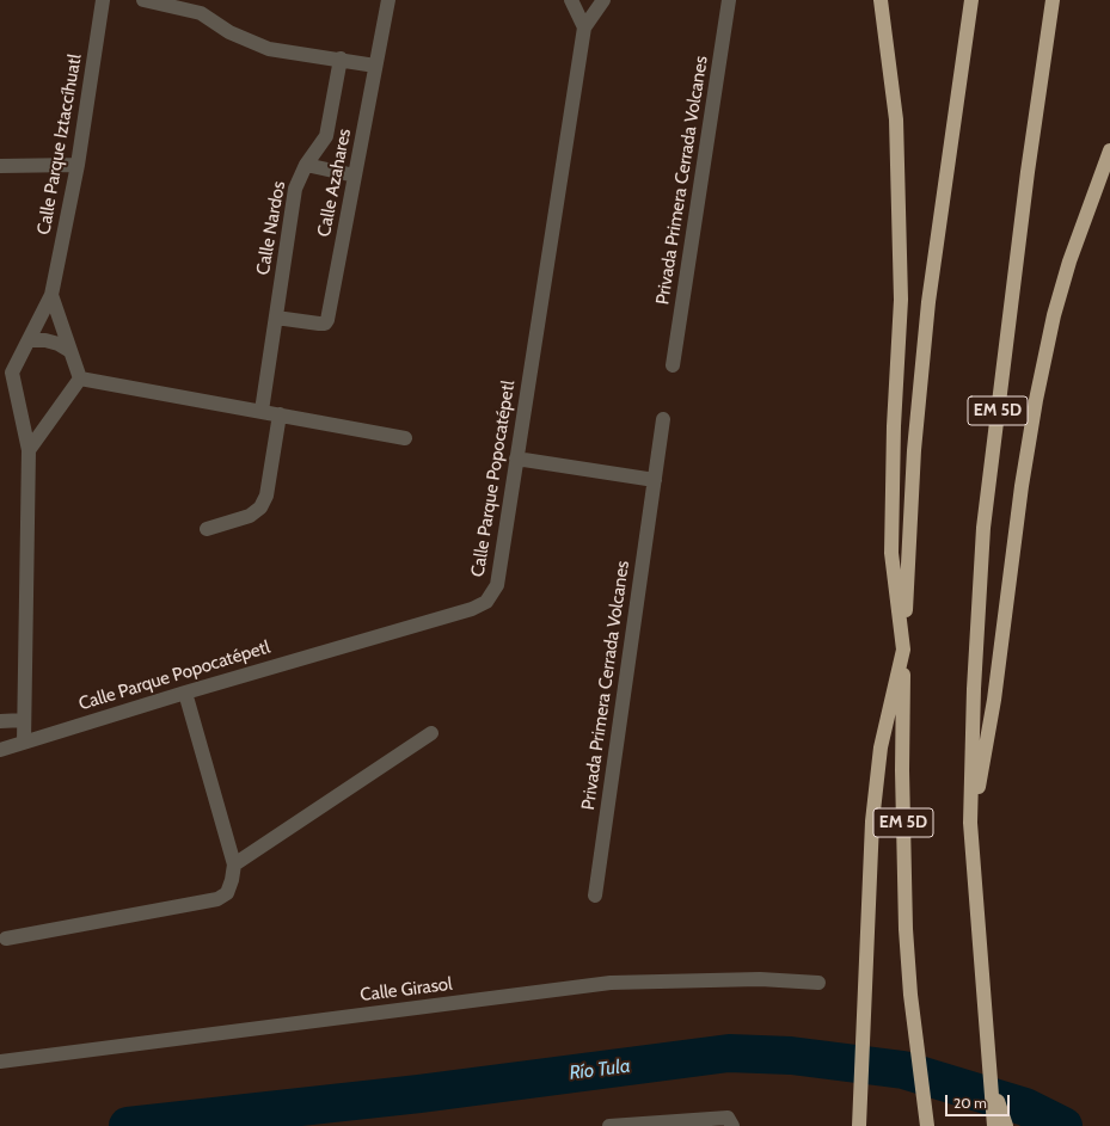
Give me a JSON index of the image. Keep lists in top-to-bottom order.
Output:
{
  "streets": {
    "highway": ["EM 5D"],
    "street": [
      "Calle Parque Iztaccíhuatl",
      "Privada Primera Cerrada Volcanes",
      "Calle Azahares",
      "Calle Nardos",
      "Calle Parque Popocatépetl",
      "Calle Girasol"
    ]
  },
  "crossings": [
    ["Calle Parque Iztaccíhuatl", "Calle Parque Popocatépetl"],
    ["Calle Azahares", "Calle Nardos"]
  ],
  "water": ["Río Tula"],
  "scale_bar": "20 m"
}
